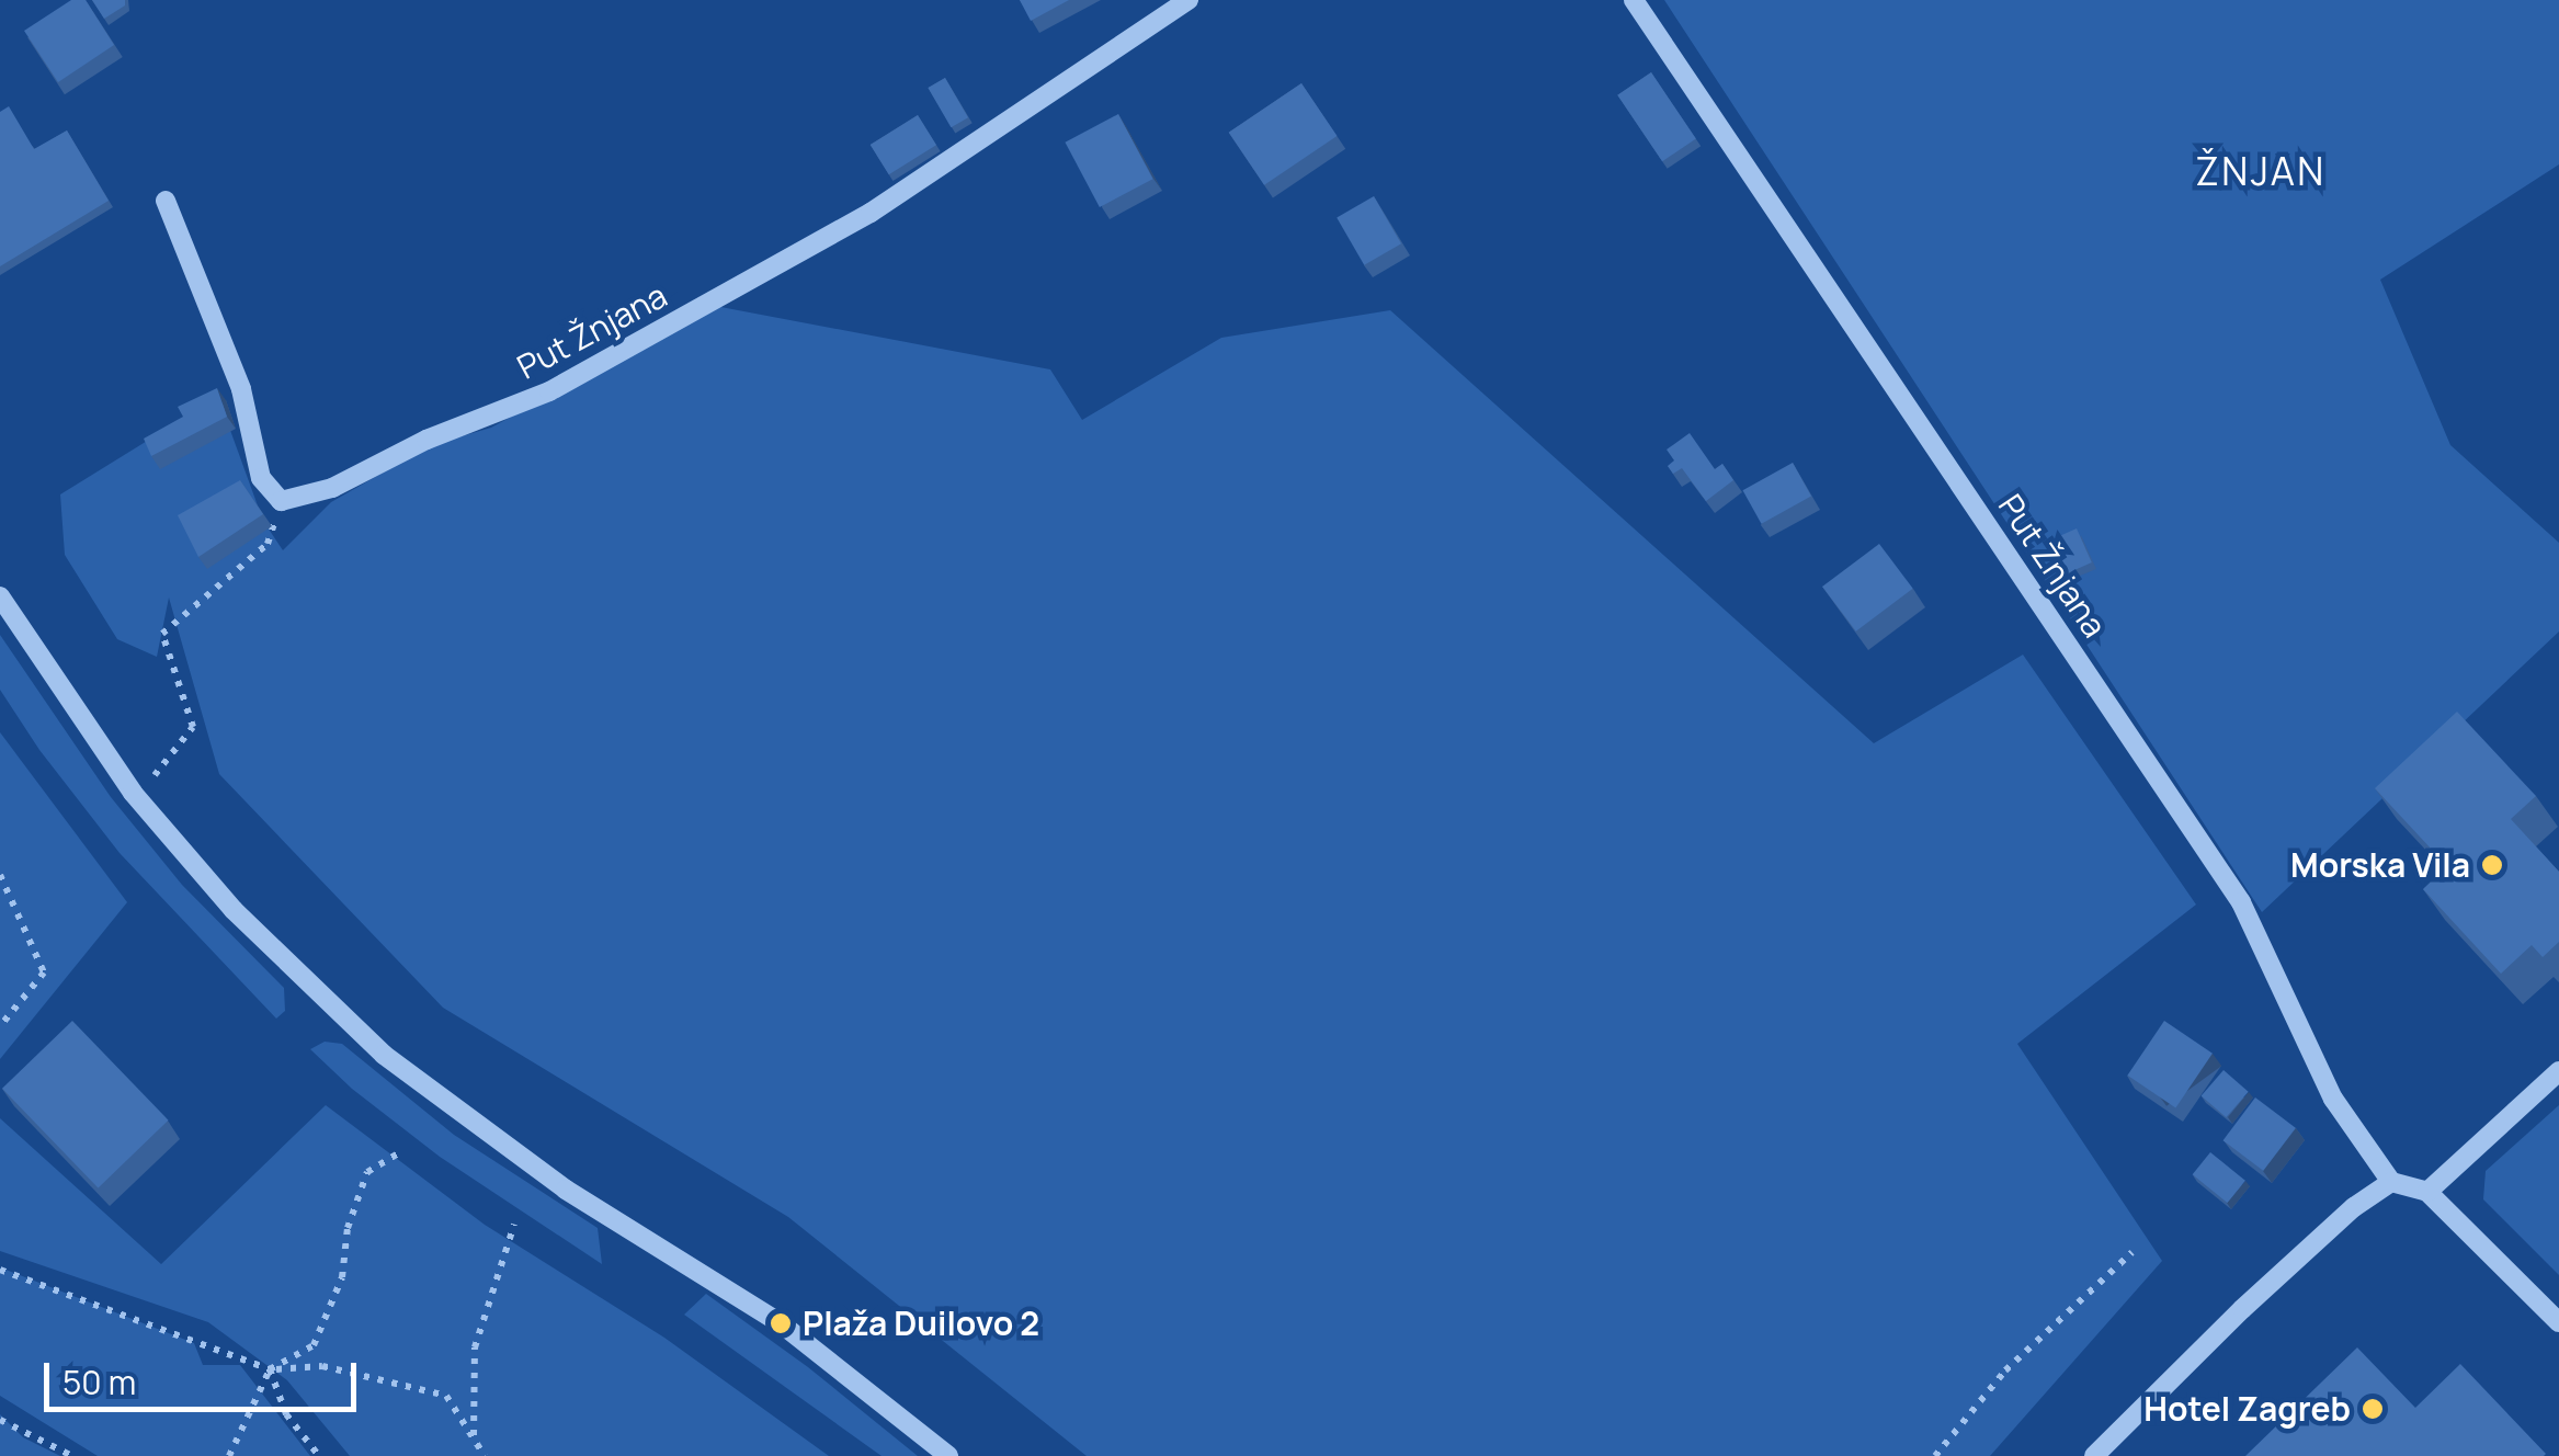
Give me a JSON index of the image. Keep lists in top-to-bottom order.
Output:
{
  "streets": {
    "street": ["Put Žnjana"]
  },
  "districts": ["ŽNJAN"],
  "places": ["Morska Vila", "Plaža Duilovo 2", "Hotel Zagreb"],
  "scale_bar": "50 m"
}
